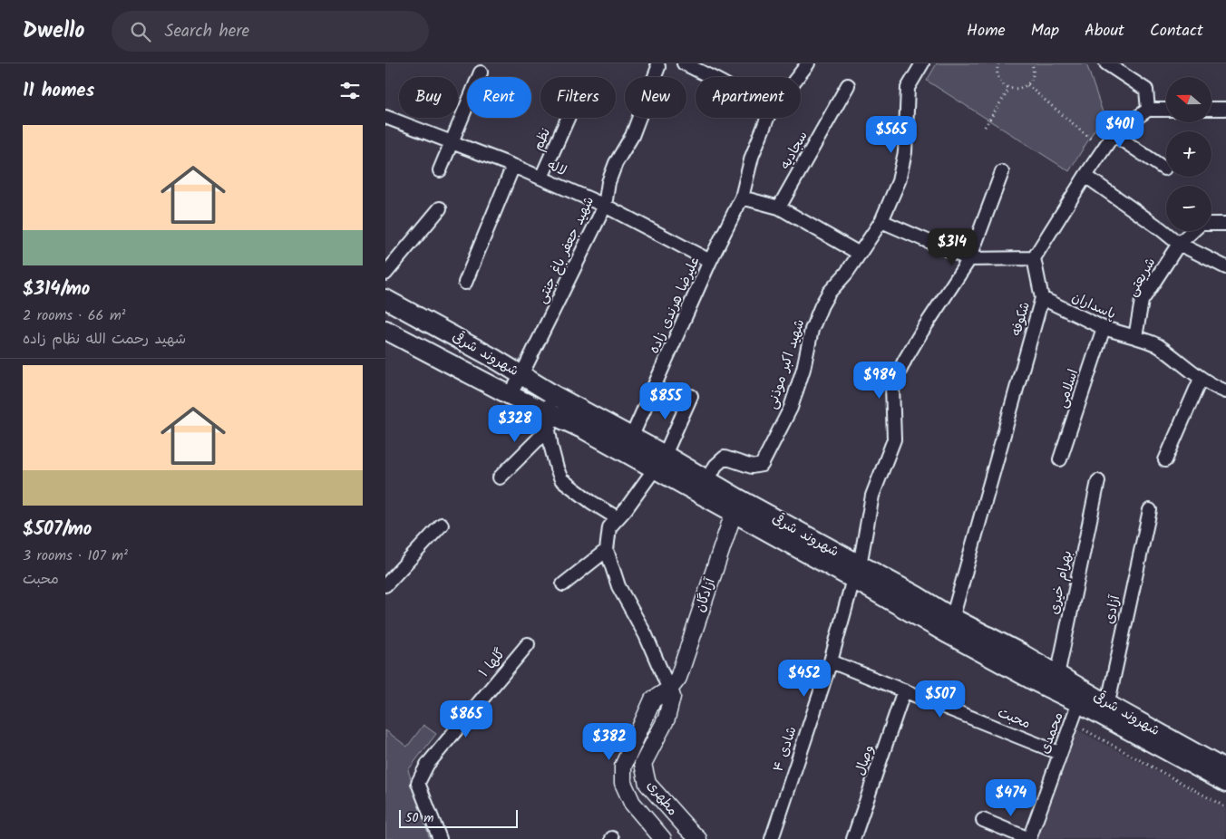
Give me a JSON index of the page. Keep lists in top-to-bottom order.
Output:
{
  "streets": {
    "main road": ["شهروند شرقی"],
    "street": [
      "نظم",
      "سجادیه",
      "لاله",
      "شهید جعفر باغ جنتی",
      "شریعتی",
      "علیرضا هرندی زاده",
      "پاسداران",
      "شکوفه",
      "شهید اکبر موذنی",
      "اسلامی",
      "بهرام خیری",
      "آزادگان",
      "آزادی",
      "گلها ۱",
      "محبت",
      "محمدی",
      "شادی ۴",
      "وصال",
      "مطهری"
    ]
  },
  "crossings": [
    ["نظم", "لاله"],
    ["لاله", "شهید جعفر باغ جنتی"],
    ["لاله", "علیرضا هرندی زاده"],
    ["شهید جعفر باغ جنتی", "شهروند شرقی"],
    ["شریعتی", "پاسداران"],
    ["علیرضا هرندی زاده", "شهروند شرقی"],
    ["پاسداران", "شکوفه"],
    ["پاسداران", "اسلامی"],
    ["شکوفه", "شهروند شرقی"],
    ["شهروند شرقی", "شهید اکبر موذنی"],
    ["شهروند شرقی", "بهرام خیری"],
    ["شهروند شرقی", "آزادگان"],
    ["شهروند شرقی", "آزادی"],
    ["شهروند شرقی", "محمدی"],
    ["شهروند شرقی", "شادی ۴"],
    ["آزادگان", "مطهری"],
    ["محبت", "محمدی"],
    ["محبت", "شادی ۴"],
    ["محبت", "وصال"]
  ],
  "scale_bar": "50 m",
  "north": "left",
  "page": {
    "header": "Dwello",
    "search": "Search here",
    "nav": [
      "Home",
      "Map",
      "About",
      "Contact"
    ],
    "heading": "11 homes",
    "map_buttons": ["+", "−"],
    "chip": [
      "Buy",
      "Rent",
      "Filters",
      "New",
      "Apartment"
    ],
    "price": [
      "$401",
      "$565",
      "$314",
      "$984",
      "$855",
      "$328",
      "$452",
      "$507",
      "$865",
      "$382",
      "$474"
    ],
    "list": [
      {
        "name": "$314/mo",
        "note": "2 rooms · 66 m² · شهید رحمت الله نظام زاده"
      },
      {
        "name": "$507/mo",
        "note": "3 rooms · 107 m² · محبت"
      }
    ],
    "scale": "50 m"
  }
}
